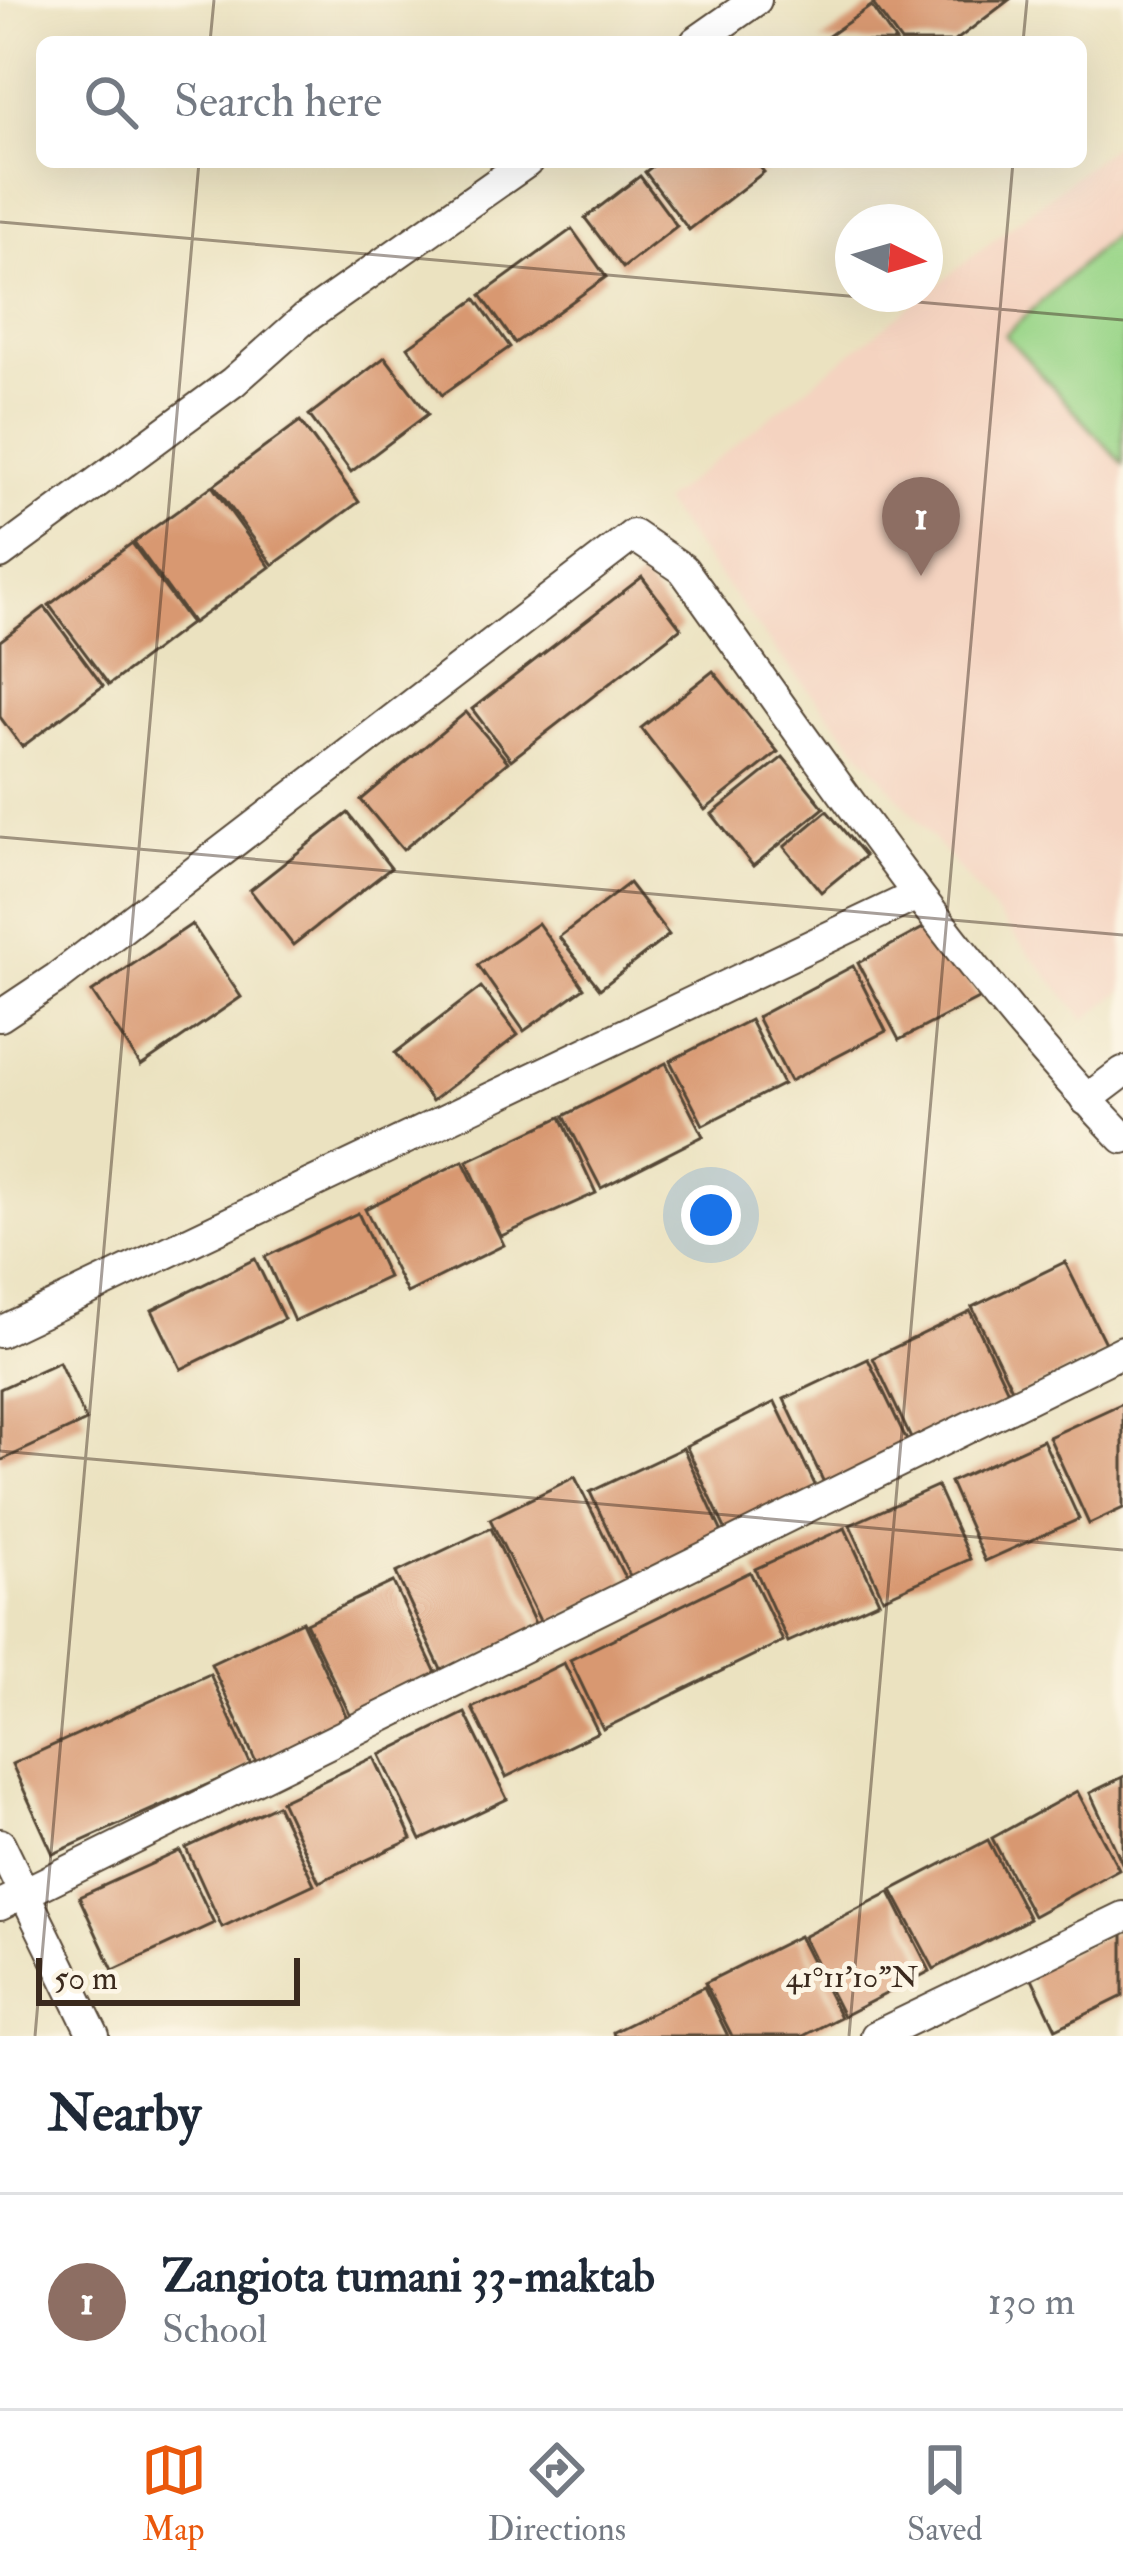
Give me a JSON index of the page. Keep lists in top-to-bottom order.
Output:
{
  "scale_bar": "50 m",
  "north": "right",
  "page": {
    "search": "Search here",
    "pins": "1",
    "scale": "50 m",
    "heading": "Nearby",
    "list": [
      {
        "mark": "1",
        "name": "Zangiota tumani 33-maktab",
        "note": "School",
        "value": "130 m"
      }
    ],
    "nav": ["Map", "Directions", "Saved"]
  },
  "coordinates": ["41°11'10\"N"]
}
